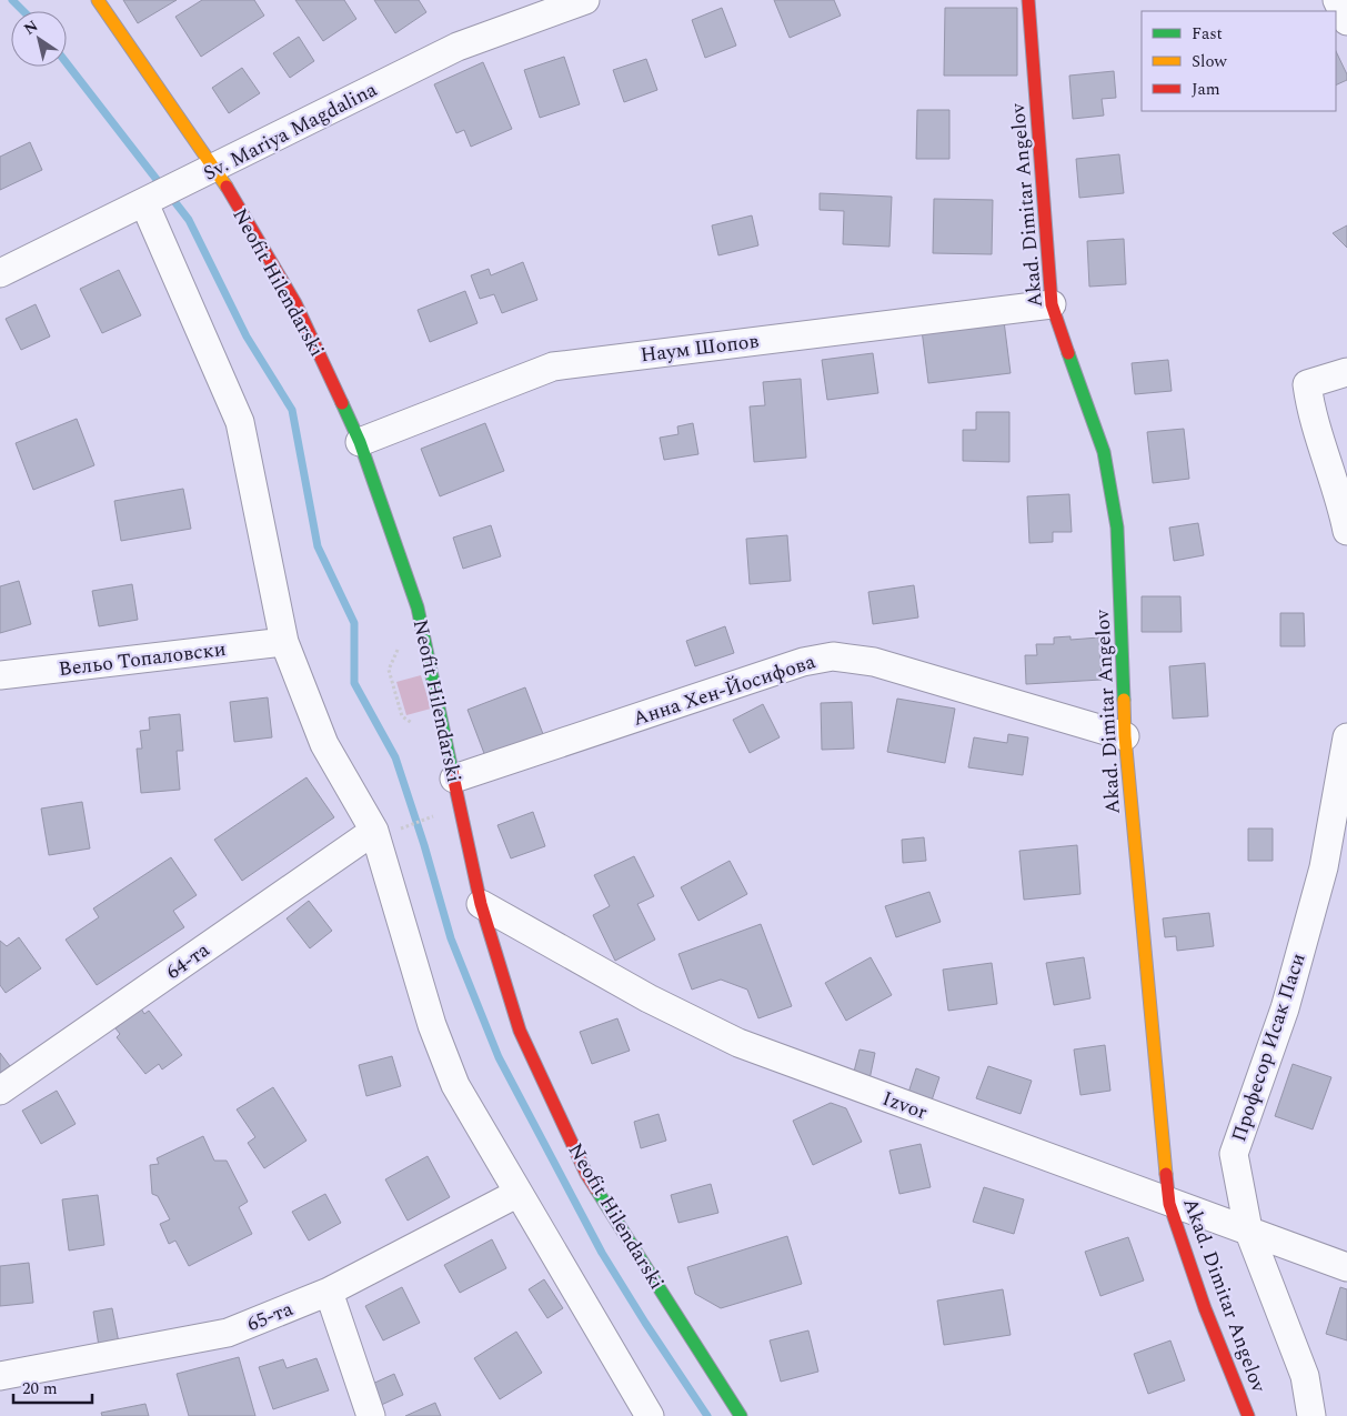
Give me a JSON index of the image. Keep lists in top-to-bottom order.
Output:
{
  "streets": {
    "street": [
      "Sv. Mariya Magdalina",
      "Akad. Dimitar Angelov",
      "Neofit Hilendarski",
      "Наум Шопов",
      "Вельо Топаловски",
      "Анна Хен-Йосифова",
      "64-та",
      "Професор Исак Паси",
      "Izvor",
      "65-та"
    ]
  },
  "crossings": [
    ["Sv. Mariya Magdalina", "Neofit Hilendarski"],
    ["Akad. Dimitar Angelov", "Наум Шопов"],
    ["Akad. Dimitar Angelov", "Анна Хен-Йосифова"],
    ["Akad. Dimitar Angelov", "Izvor"],
    ["Neofit Hilendarski", "Наум Шопов"],
    ["Neofit Hilendarski", "Анна Хен-Йосифова"],
    ["Neofit Hilendarski", "Izvor"],
    ["Професор Исак Паси", "Izvor"]
  ],
  "legend": ["Fast", "Slow", "Jam"],
  "scale_bar": "20 m",
  "north": "top left"
}
